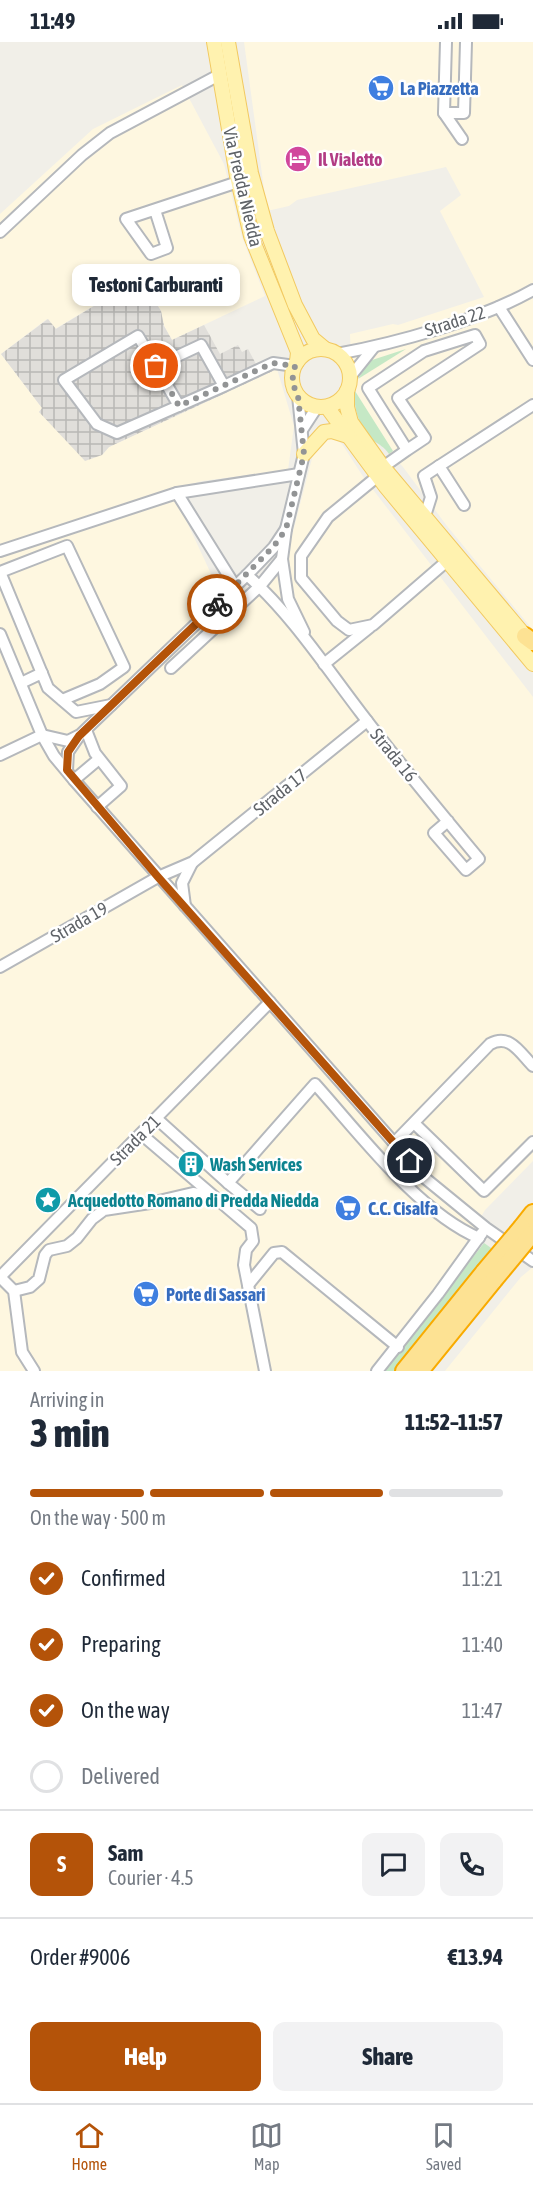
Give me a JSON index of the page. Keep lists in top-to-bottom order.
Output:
{
  "streets": {
    "main road": ["Via Predda Niedda"],
    "street": [
      "Strada 22",
      "Strada 16",
      "Strada 17",
      "Strada 19",
      "Strada 21"
    ]
  },
  "crossings": [
    ["Via Predda Niedda", "Strada 22"],
    ["Via Predda Niedda", "Strada 16"],
    ["Strada 22", "Strada 16"],
    ["Strada 16", "Strada 17"],
    ["Strada 17", "Strada 19"]
  ],
  "places": {
    "supermarket": ["La Piazzetta", "C.C. Cisalfa", "Porte di Sassari"],
    "hotel": ["Il Vialetto"],
    "other": ["Testoni Carburanti"],
    "building": ["Wash Services"],
    "place": ["Acquedotto Romano di Predda Niedda"]
  },
  "page": {
    "status": "11:49",
    "bubble": "Testoni Carburanti",
    "heading": ["3 min", "Arriving in", "11:52–11:57"],
    "panel": [
      "Sam",
      "Courier · 4.5",
      "Order #9006",
      "€13.94"
    ],
    "bar": "On the way · 500 m",
    "list": [
      ["Confirmed", "11:21"],
      ["Preparing", "11:40"],
      ["On the way", "11:47"],
      "Delivered"
    ],
    "round": "S",
    "buttons": ["Help", "Share"],
    "tabs": ["Home", "Map", "Saved"]
  }
}
